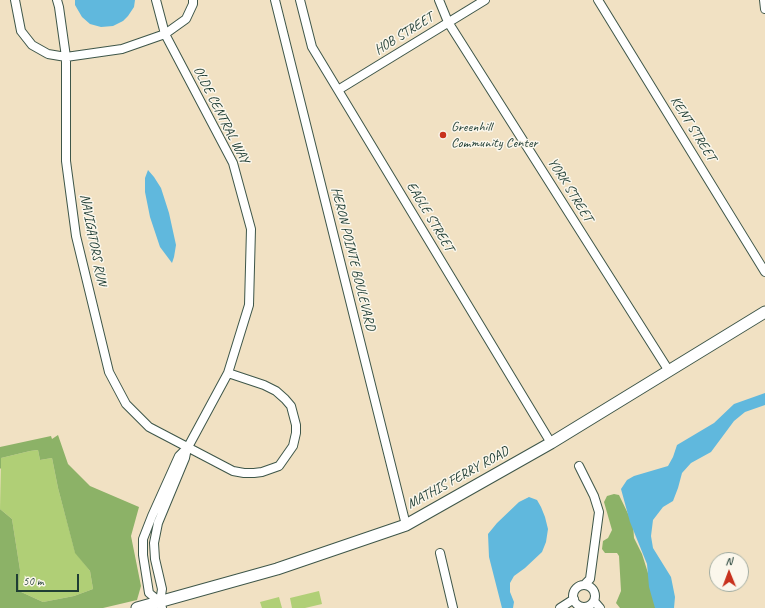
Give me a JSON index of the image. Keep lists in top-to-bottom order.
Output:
{
  "streets": {
    "main road": ["MATHIS FERRY ROAD"],
    "street": [
      "HOB STREET",
      "OLDE CENTRAL WAY",
      "KENT STREET",
      "YORK STREET",
      "EAGLE STREET",
      "NAVIGATORS RUN",
      "HERON POINTE BOULEVARD"
    ]
  },
  "crossings": [
    ["HOB STREET", "YORK STREET"],
    ["HOB STREET", "EAGLE STREET"],
    ["OLDE CENTRAL WAY", "NAVIGATORS RUN"],
    ["OLDE CENTRAL WAY", "MATHIS FERRY ROAD"],
    ["YORK STREET", "MATHIS FERRY ROAD"],
    ["EAGLE STREET", "MATHIS FERRY ROAD"],
    ["HERON POINTE BOULEVARD", "MATHIS FERRY ROAD"]
  ],
  "places": ["Greenhill Community Center"],
  "scale_bar": "50 m",
  "north": "top"
}
